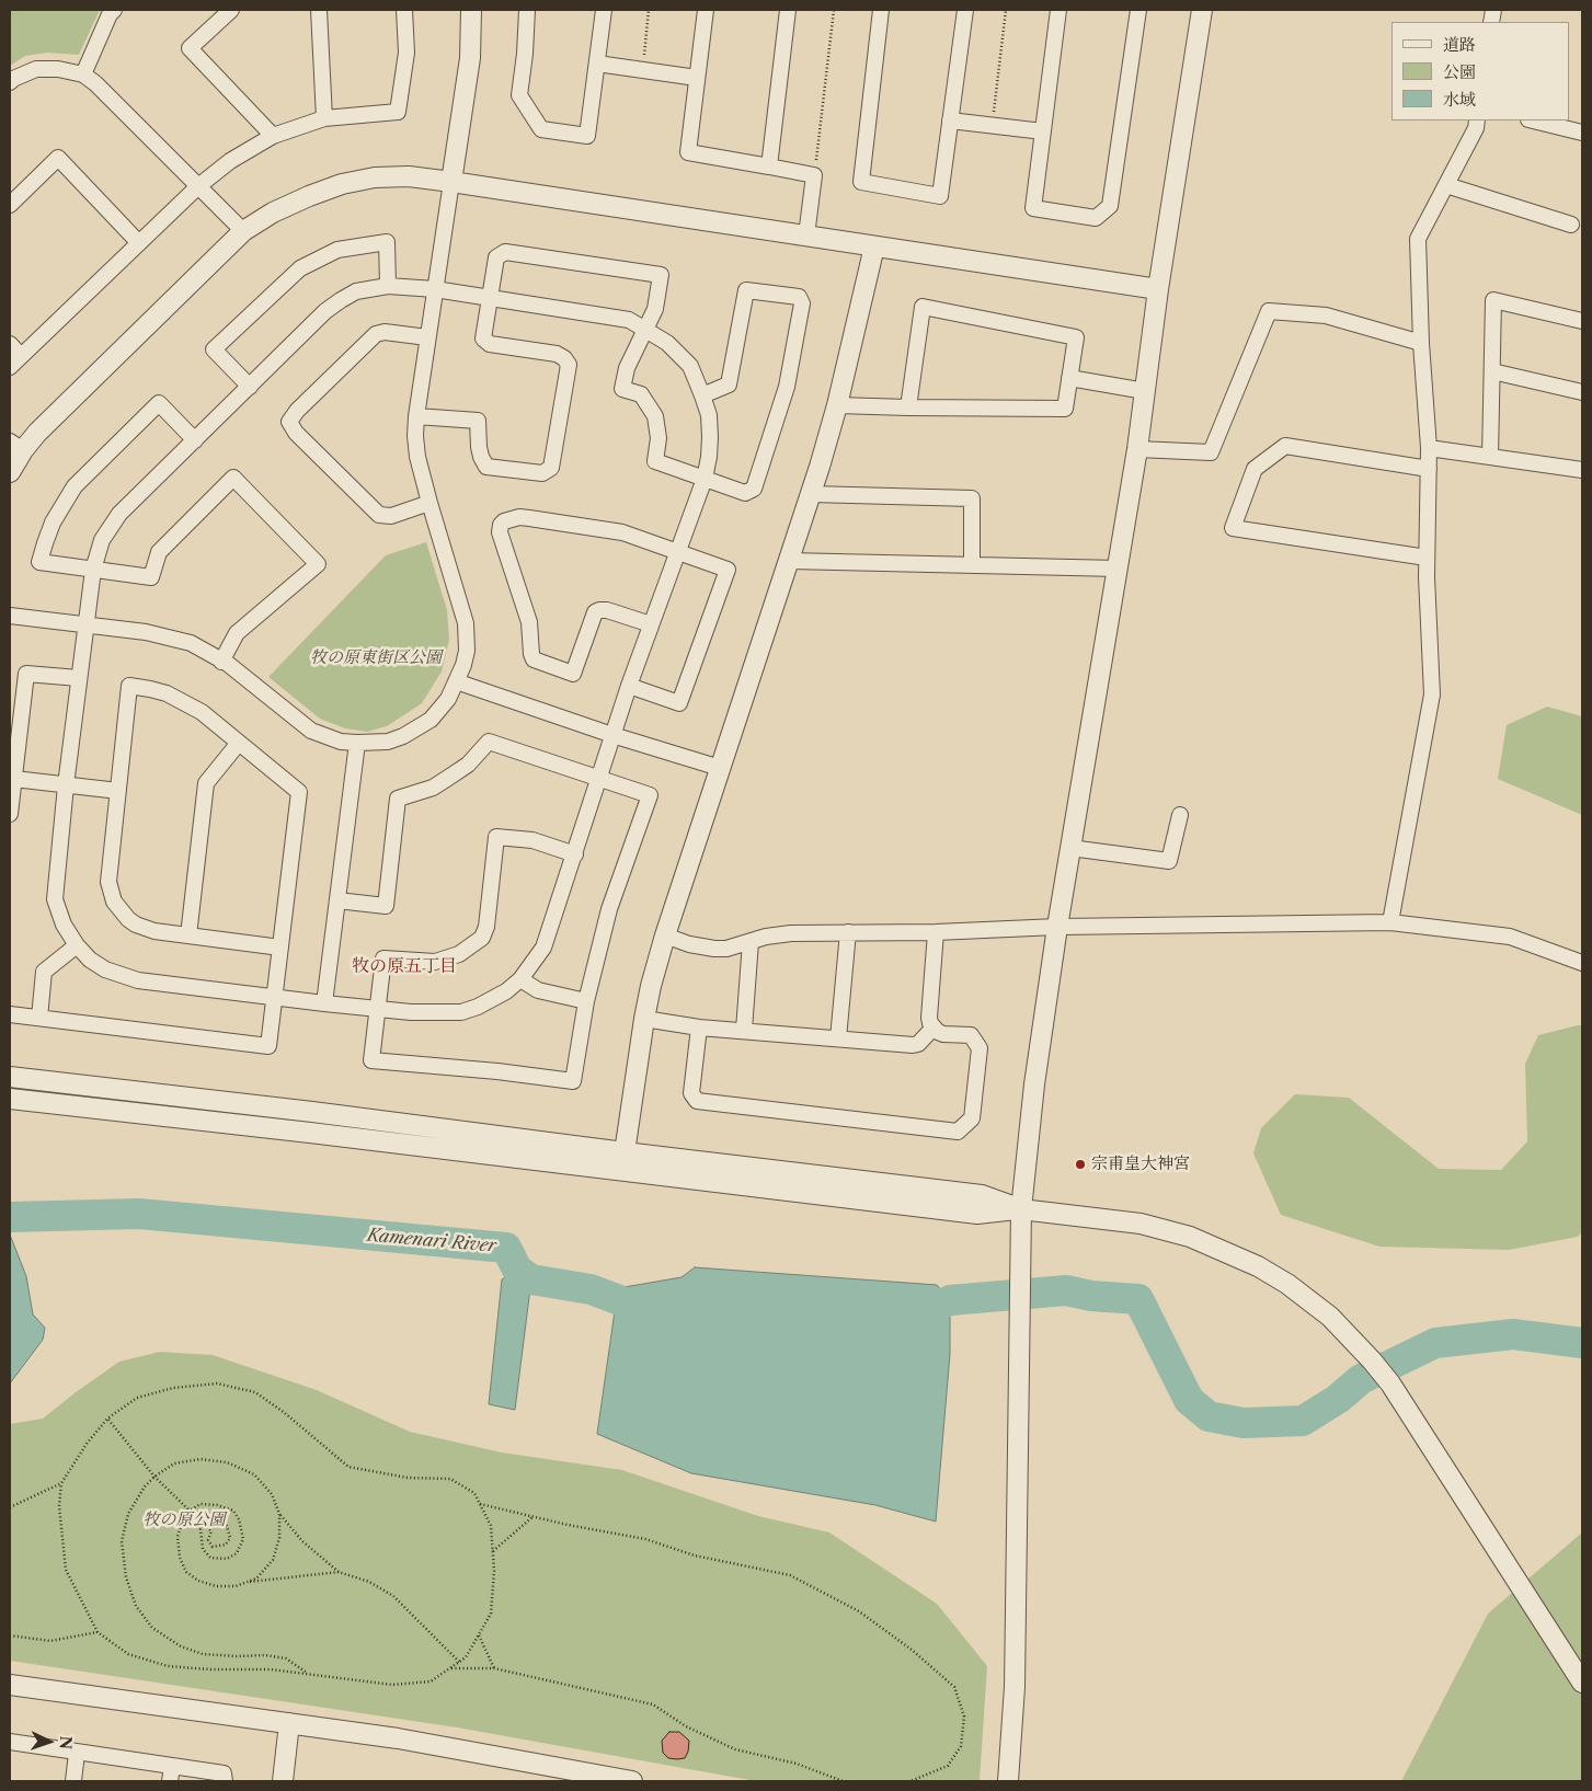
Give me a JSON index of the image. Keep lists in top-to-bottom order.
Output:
{
  "districts": ["牧の原五丁目"],
  "water": ["Kamenari River"],
  "parks": ["牧の原東街区公園", "牧の原公園"],
  "places": ["宗甫皇大神宮"],
  "legend": ["道路", "公園", "水域"],
  "north": "right"
}
